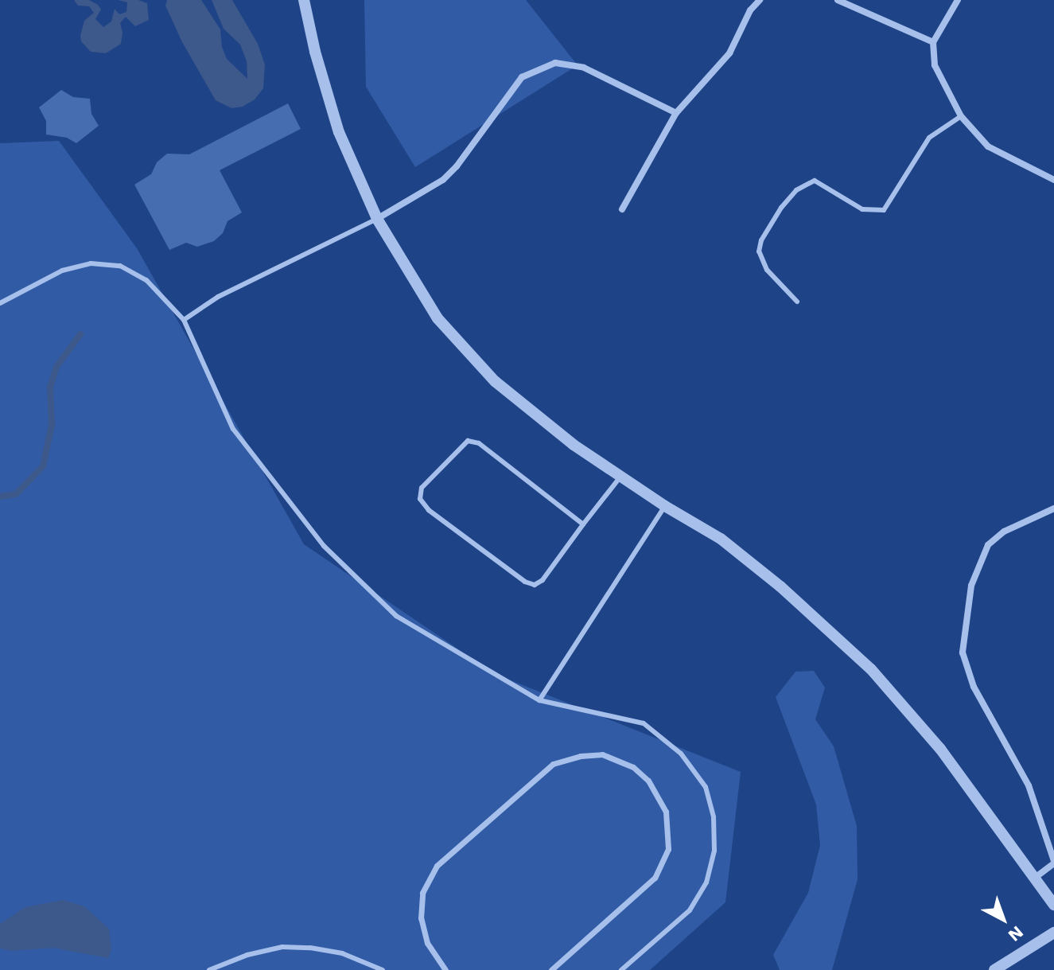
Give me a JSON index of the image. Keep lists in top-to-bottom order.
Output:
{
  "north": "bottom right"
}
